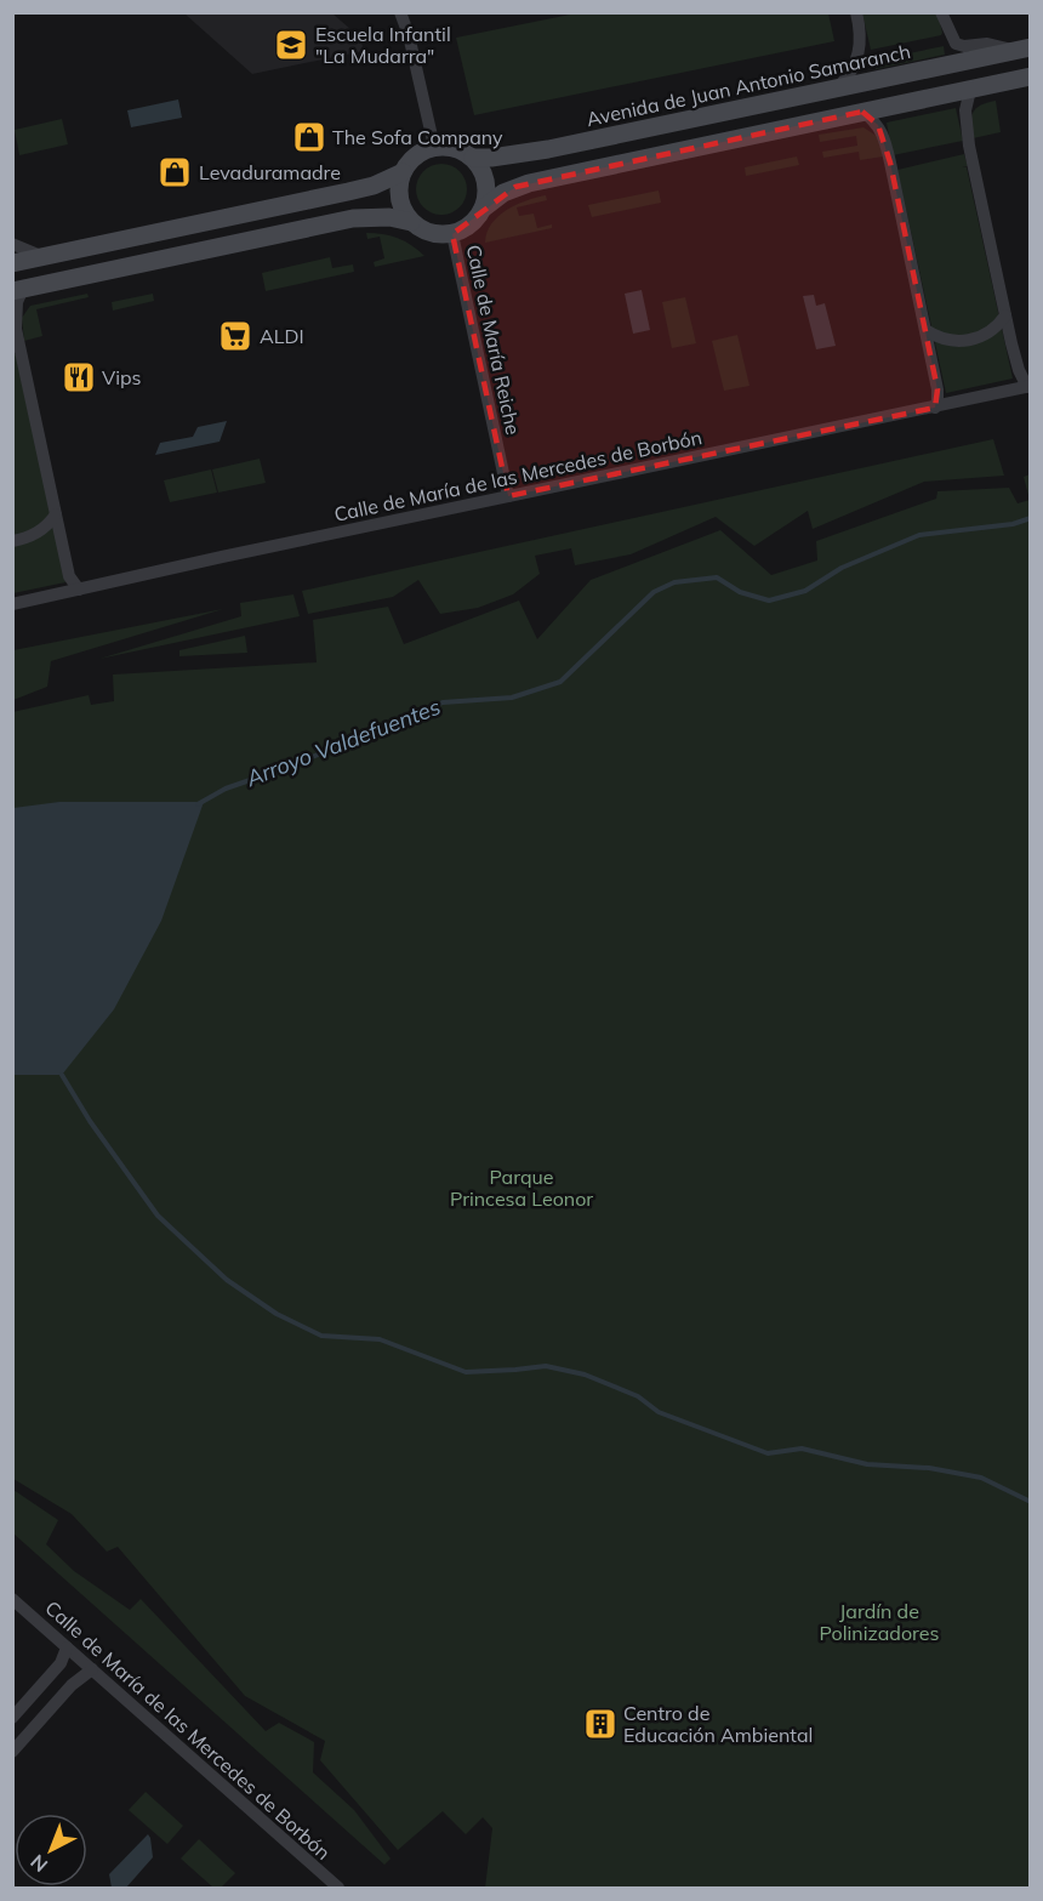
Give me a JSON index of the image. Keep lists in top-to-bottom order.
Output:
{
  "streets": {
    "street": ["Avenida de Juan Antonio Samaranch", "Calle de María Reiche", "Calle de María de las Mercedes de Borbón"]
  },
  "crossings": [
    ["Avenida de Juan Antonio Samaranch", "Calle de María Reiche"],
    ["Calle de María Reiche", "Calle de María de las Mercedes de Borbón"]
  ],
  "water": ["Arroyo Valdefuentes"],
  "parks": ["Parque Princesa Leonor", "Jardín de Polinizadores"],
  "places": {
    "school or university": ["Escuela Infantil \"La Mudarra\""],
    "shop": ["The Sofa Company", "Levaduramadre"],
    "supermarket": ["ALDI"],
    "restaurant": ["Vips"],
    "building": ["Centro de Educación Ambiental"]
  },
  "north": "bottom left"
}
